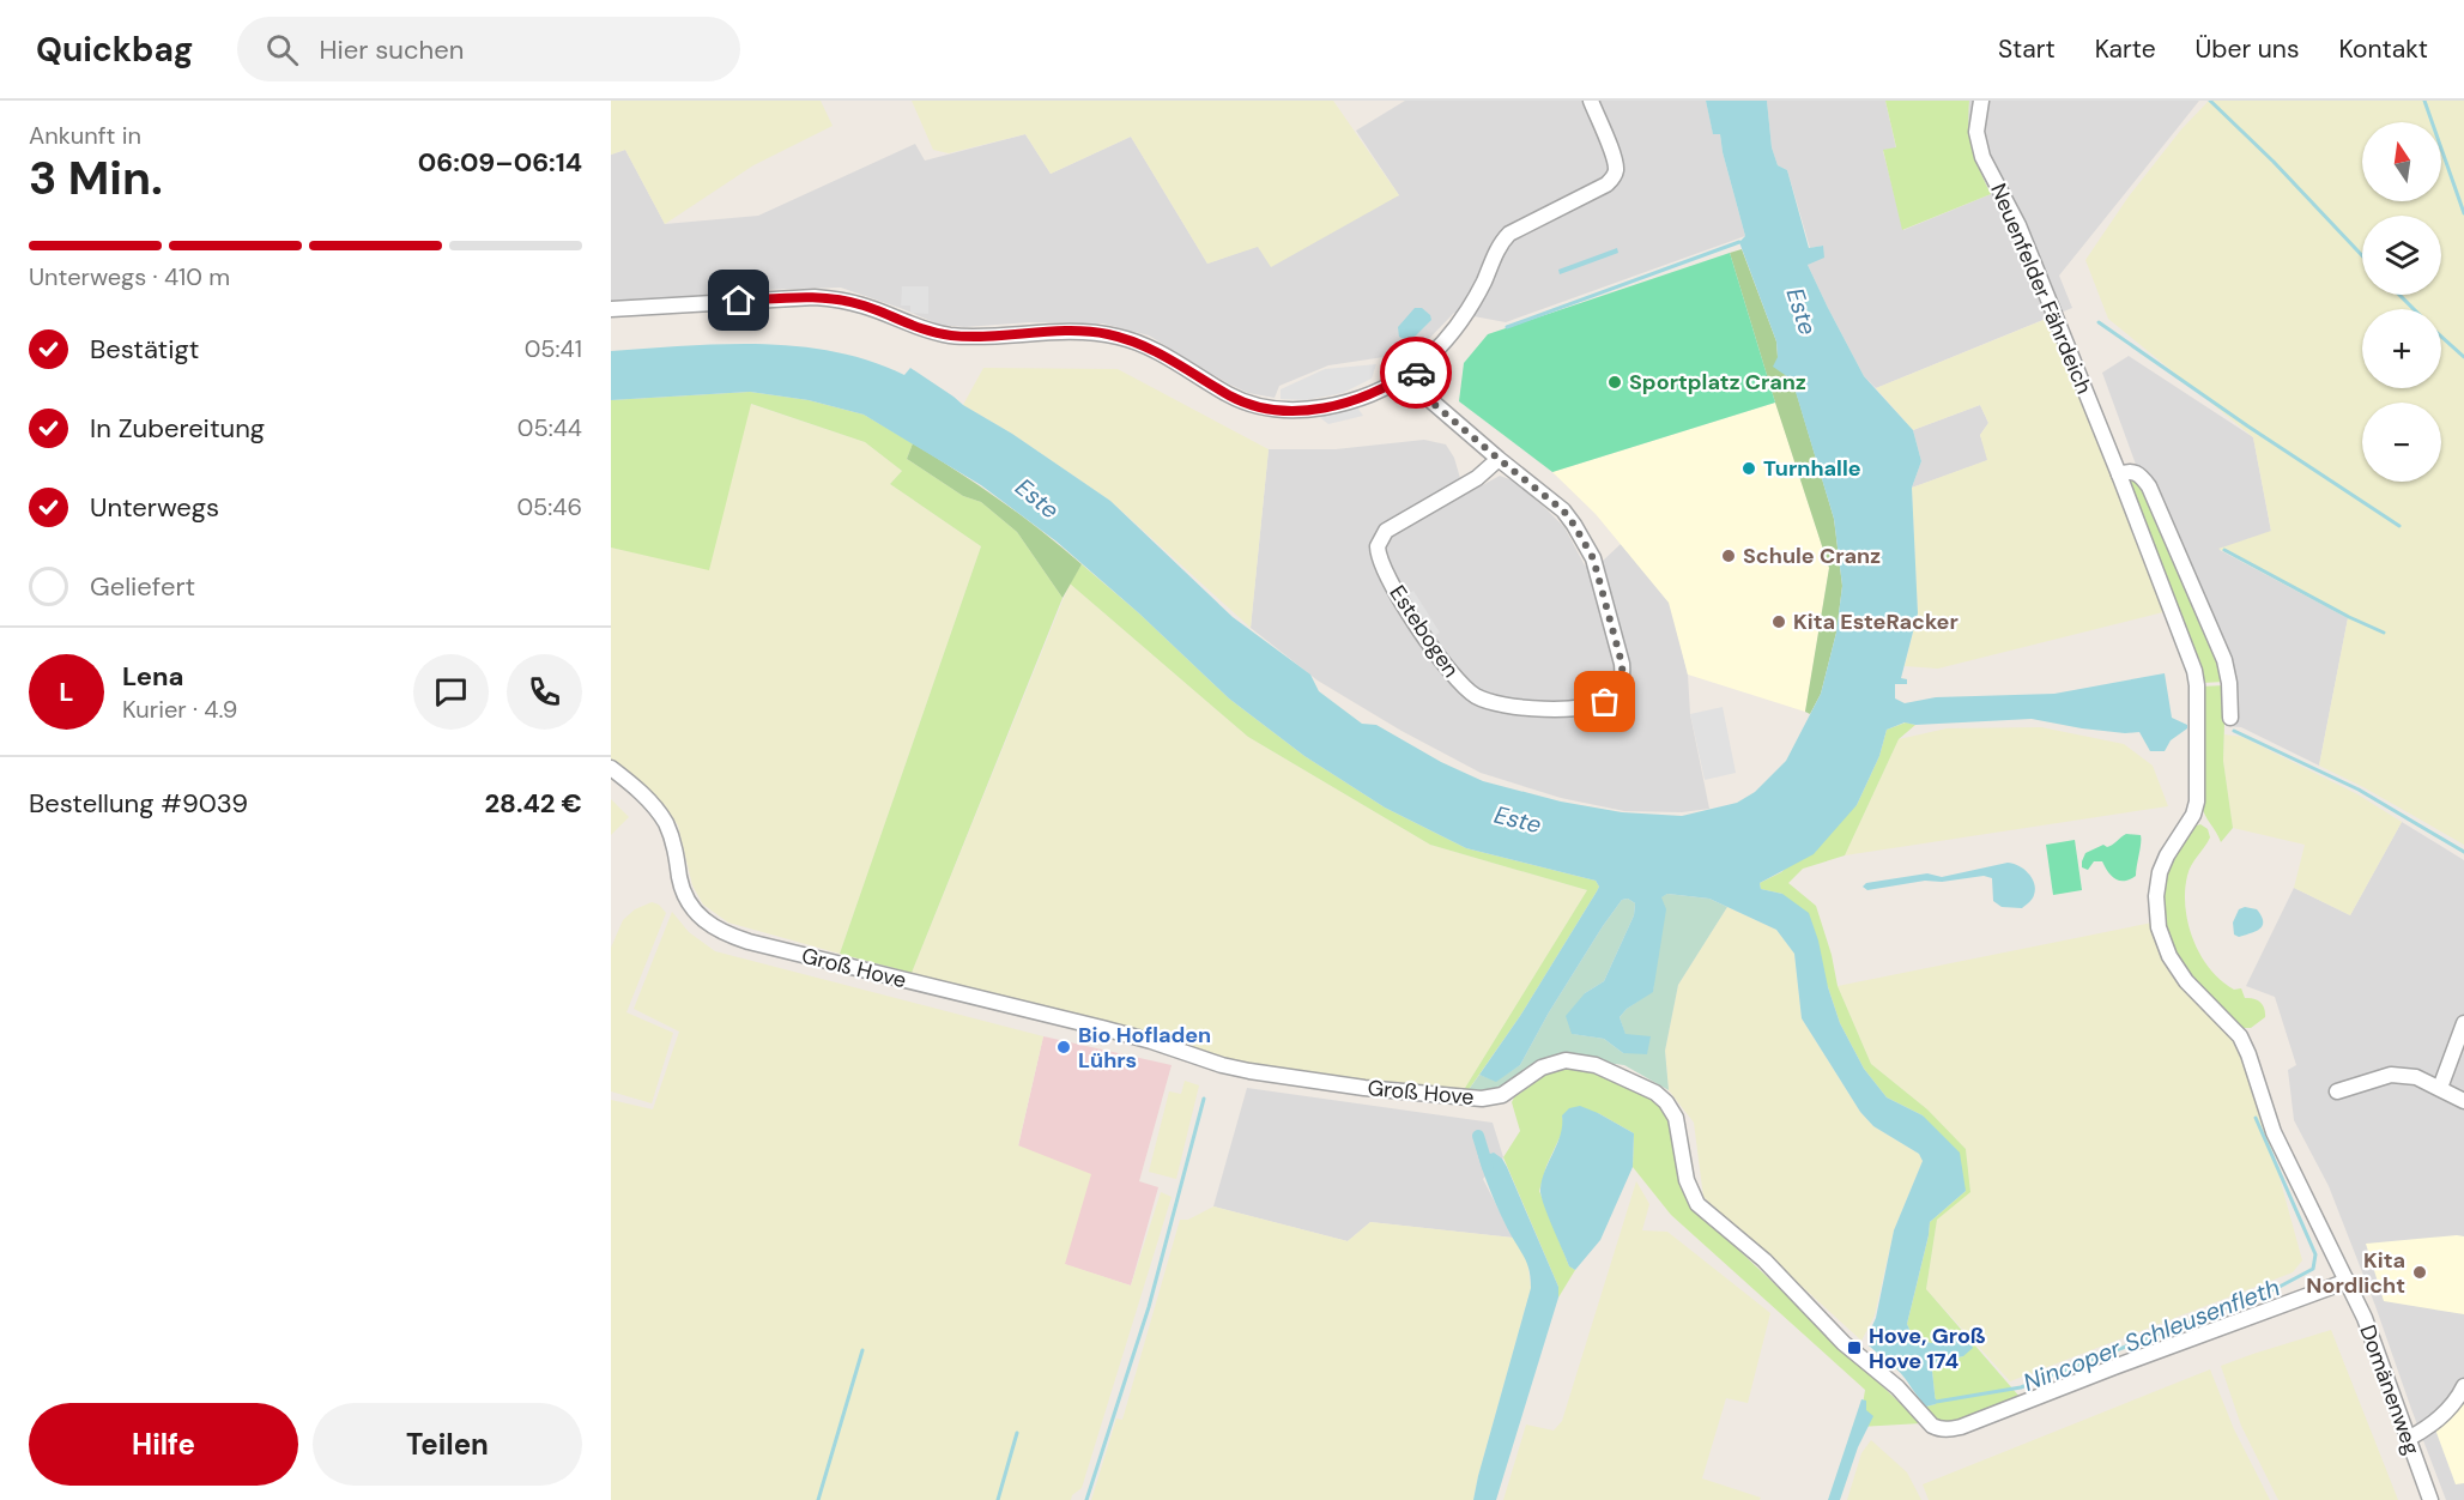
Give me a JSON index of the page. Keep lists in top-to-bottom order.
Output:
{
  "streets": {
    "street": [
      "Neuenfelder Fährdeich",
      "Estebogen",
      "Groß Hove",
      "Domänenweg"
    ]
  },
  "crossings": [
    ["Neuenfelder Fährdeich", "Groß Hove"],
    ["Neuenfelder Fährdeich", "Domänenweg"],
    ["Groß Hove", "Domänenweg"]
  ],
  "water": ["Este", "Nincoper Schleusenfleth"],
  "places": {
    "other": [
      "Sportplatz Cranz",
      "Turnhalle",
      "Schule Cranz",
      "Kita EsteRacker",
      "Bio Hofladen Lührs",
      "Kita Nordlicht"
    ],
    "transit": ["Hove, Groß Hove 174"]
  },
  "north": "top",
  "page": {
    "header": "Quickbag",
    "search": "Hier suchen",
    "nav": [
      "Start",
      "Karte",
      "Über uns",
      "Kontakt"
    ],
    "heading": ["3 Min.", "Ankunft in", "06:09–06:14"],
    "panel": [
      "Lena",
      "Kurier · 4.9",
      "Bestellung #9039",
      "28.42 €"
    ],
    "map_buttons": ["+", "−"],
    "bar": "Unterwegs · 410 m",
    "list": [
      ["Bestätigt", "05:41"],
      ["In Zubereitung", "05:44"],
      ["Unterwegs", "05:46"],
      "Geliefert"
    ],
    "round": "L",
    "buttons": ["Hilfe", "Teilen"]
  }
}
